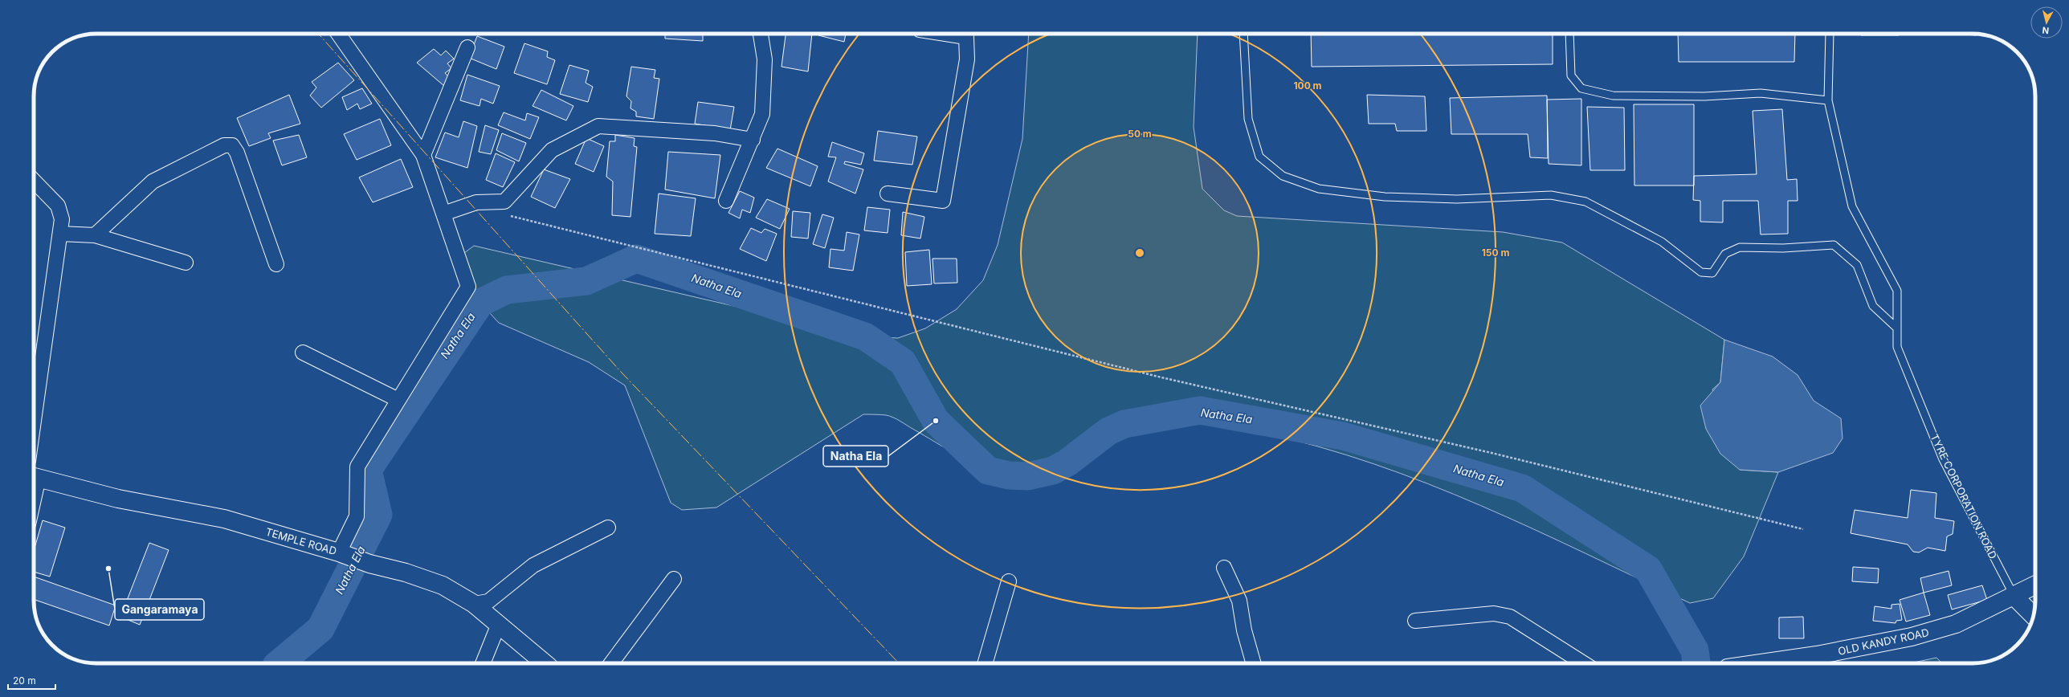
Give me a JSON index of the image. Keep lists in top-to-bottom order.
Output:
{
  "streets": {
    "street": ["TYRE CORPORATION ROAD", "TEMPLE ROAD", "OLD KANDY ROAD"]
  },
  "crossings": [
    ["TYRE CORPORATION ROAD", "OLD KANDY ROAD"]
  ],
  "water": ["Natha Ela"],
  "places": ["Natha Ela", "Gangaramaya"],
  "scale_bar": "20 m",
  "north": "bottom",
  "rings": ["100 m", "50 m", "150 m"]
}
